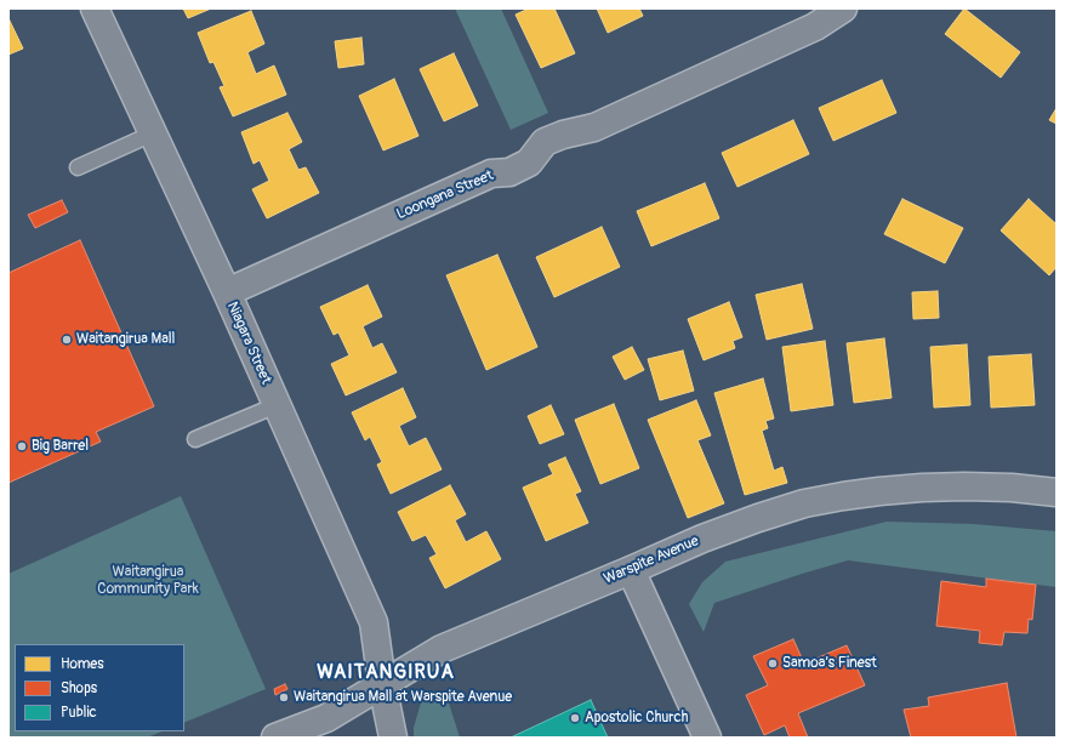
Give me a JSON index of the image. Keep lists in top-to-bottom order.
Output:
{
  "streets": {
    "street": ["Loongana Street", "Niagara Street", "Warspite Avenue"]
  },
  "crossings": [
    ["Loongana Street", "Niagara Street"],
    ["Niagara Street", "Warspite Avenue"]
  ],
  "districts": ["WAITANGIRUA"],
  "parks": ["Waitangirua Community Park"],
  "places": [
    "Waitangirua Mall",
    "Big Barrel",
    "Samoa’s Finest",
    "Waitangirua Mall at Warspite Avenue",
    "Apostolic Church"
  ],
  "legend": ["Homes", "Shops", "Public"]
}
